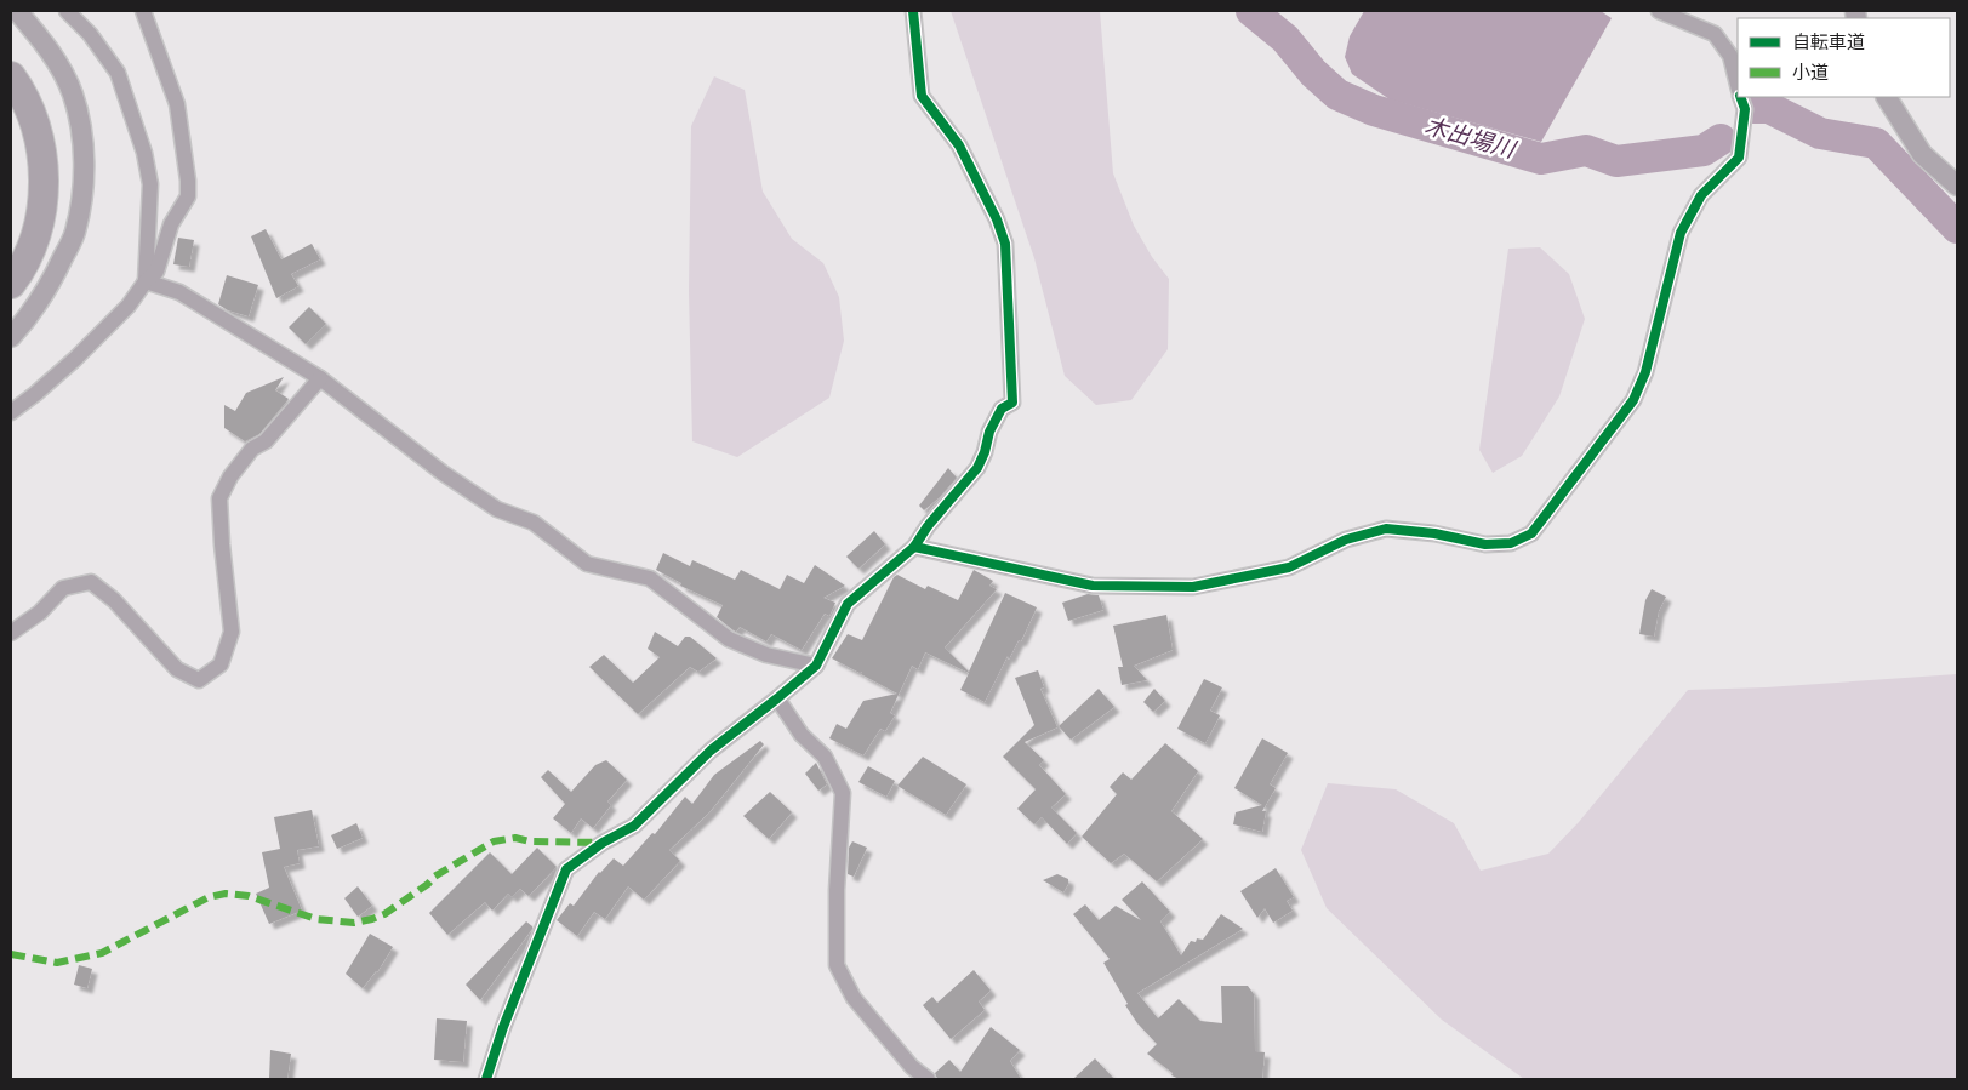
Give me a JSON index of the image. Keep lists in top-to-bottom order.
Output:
{
  "water": ["木出場川"],
  "legend": ["自転車道", "小道"]
}
